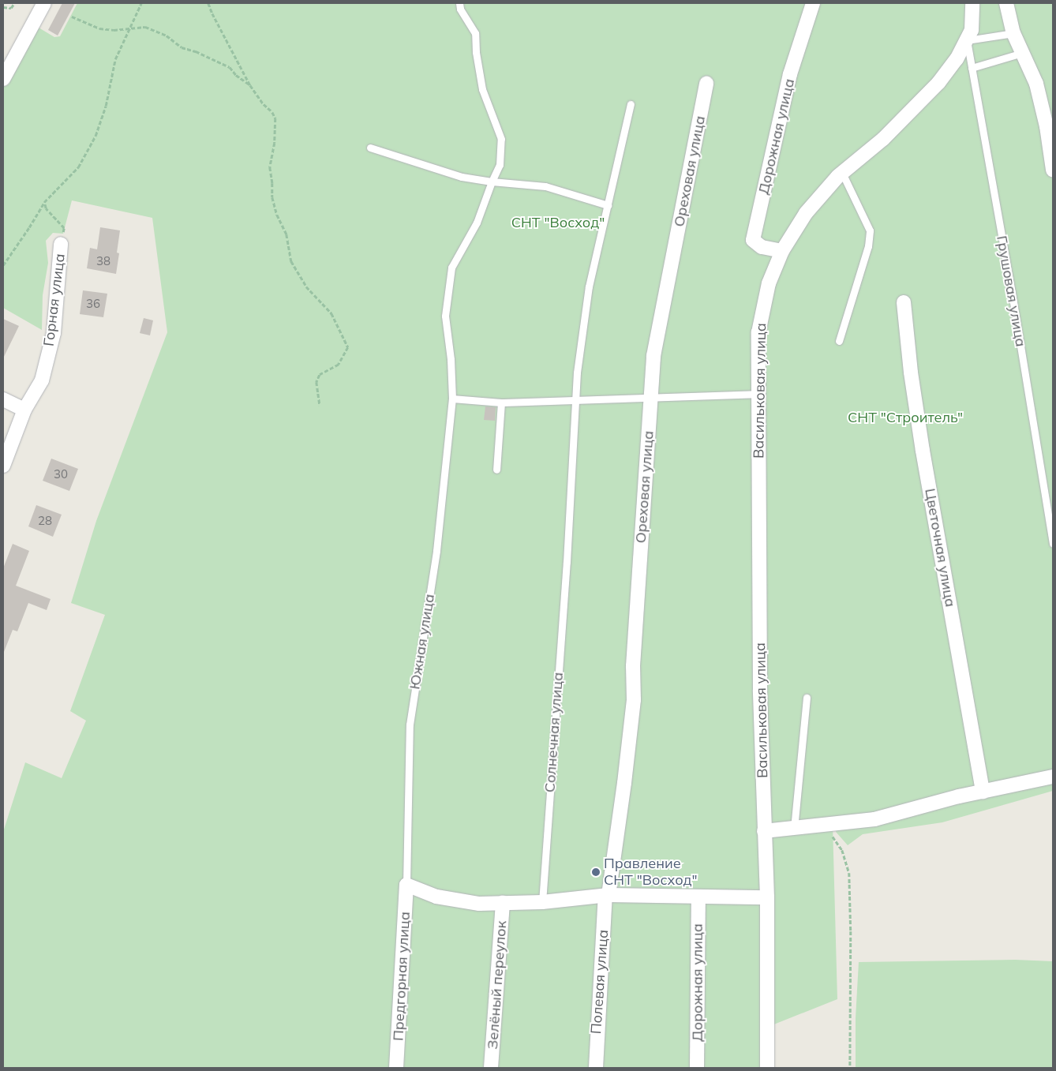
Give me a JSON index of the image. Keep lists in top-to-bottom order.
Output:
{
  "streets": {
    "street": [
      "Дорожная улица",
      "Ореховая улица",
      "Горная улица",
      "Васильковая улица",
      "Цветочная улица",
      "Предгорная улица",
      "Полевая улица",
      "Зелёный переулок"
    ],
    "lane": ["Грушовая улица", "Южная улица", "Солнечная улица"]
  },
  "crossings": [
    ["Дорожная улица", "Васильковая улица"],
    ["Ореховая улица", "Полевая улица"],
    ["Грушовая улица", "Васильковая улица"],
    ["Южная улица", "Предгорная улица"]
  ],
  "parks": ["СНТ \"Восход\"", "СНТ \"Строитель\""],
  "places": ["Правление СНТ \"Восход\""],
  "house_numbers": [
    "38",
    "36",
    "30",
    "28"
  ]
}
